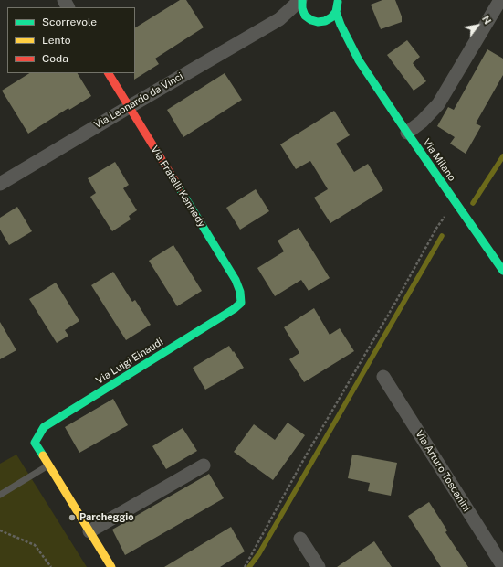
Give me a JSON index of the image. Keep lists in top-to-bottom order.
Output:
{
  "streets": {
    "street": [
      "Via Leonardo da Vinci",
      "Via Milano",
      "Via Fratelli Kennedy",
      "Via Luigi Einaudi",
      "Via Arturo Toscanini"
    ]
  },
  "crossings": [
    ["Via Leonardo da Vinci", "Via Fratelli Kennedy"],
    ["Via Fratelli Kennedy", "Via Luigi Einaudi"]
  ],
  "places": ["Parcheggio"],
  "legend": ["Scorrevole", "Lento", "Coda"],
  "north": "top right"
}
